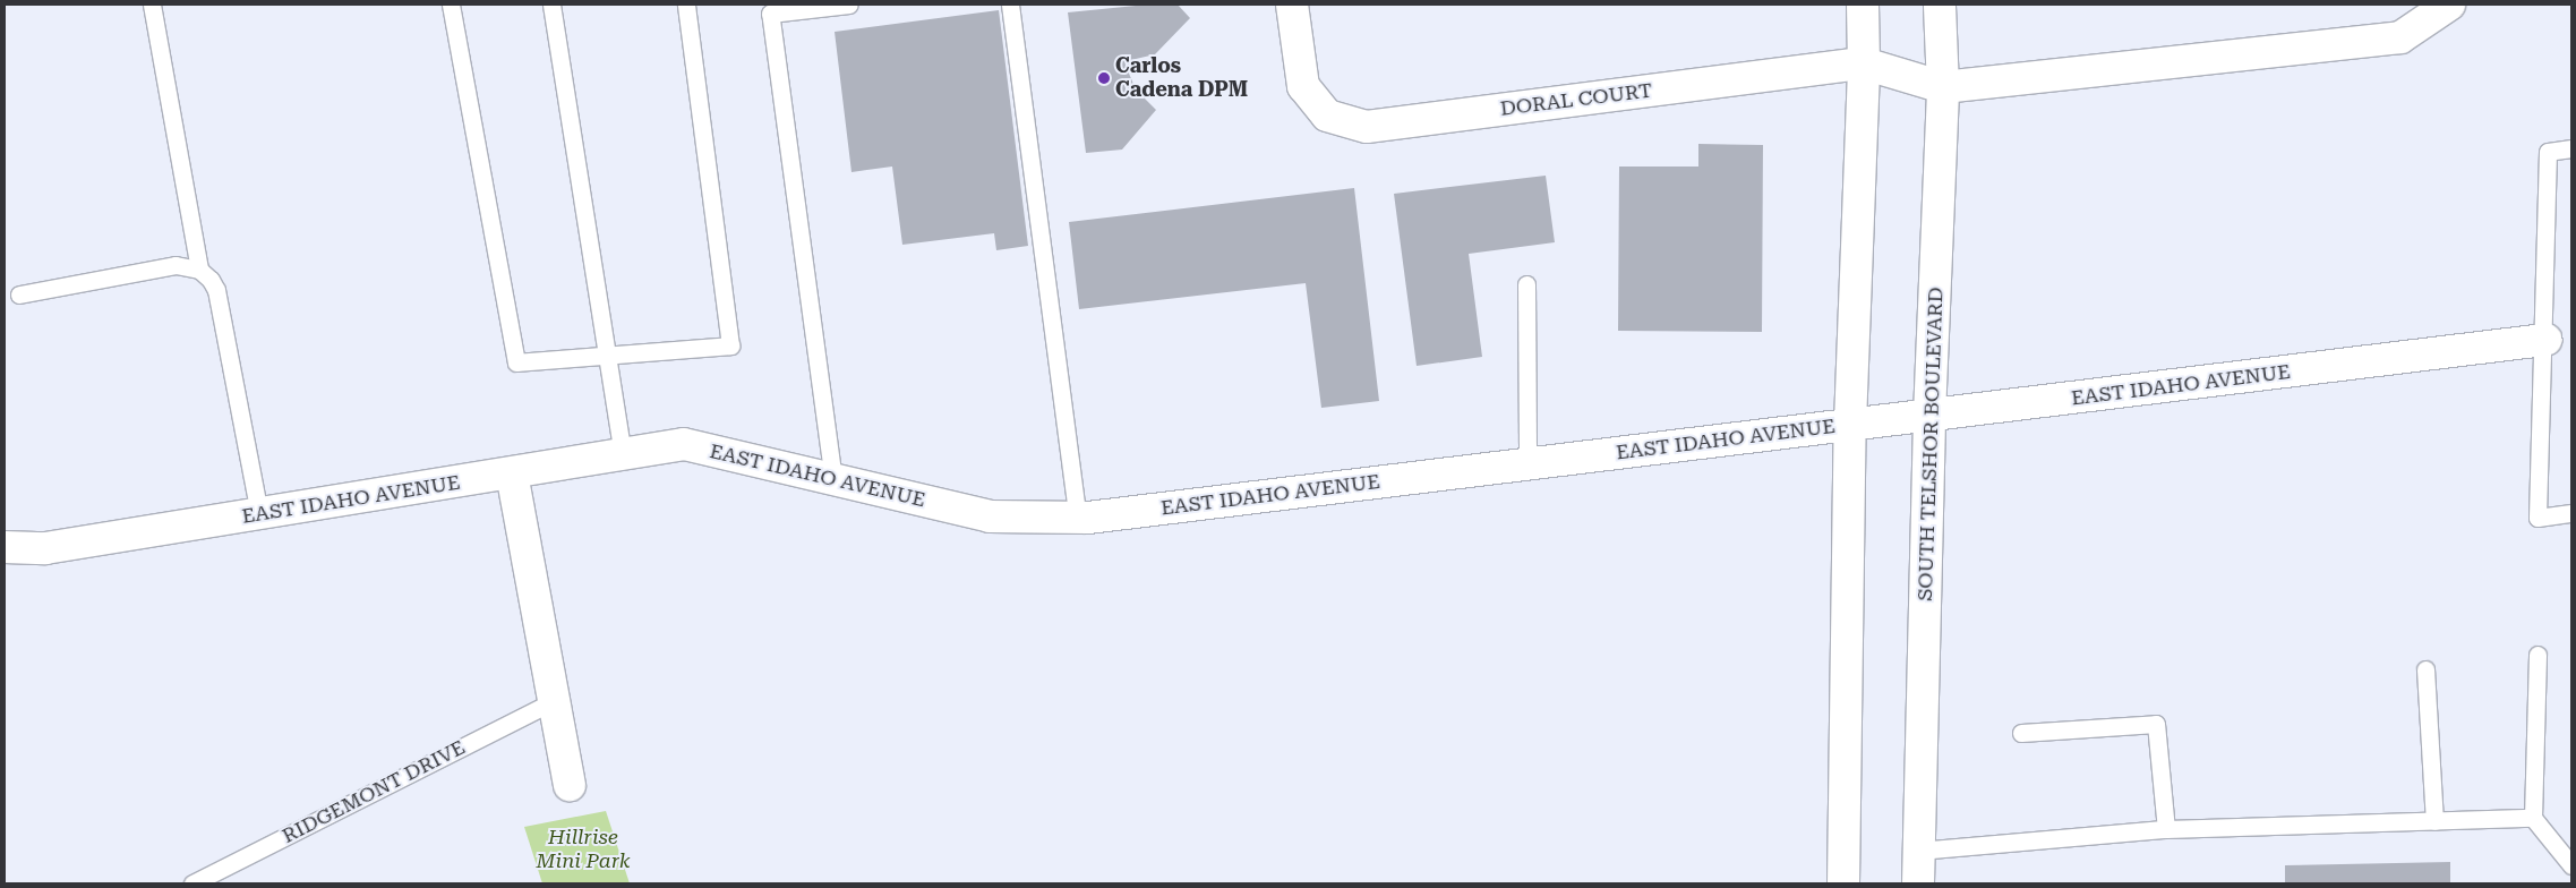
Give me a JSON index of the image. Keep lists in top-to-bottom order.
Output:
{
  "streets": {
    "street": ["DORAL COURT", "EAST IDAHO AVENUE", "SOUTH TELSHOR BOULEVARD"],
    "lane": ["RIDGEMONT DRIVE"]
  },
  "crossings": [
    ["DORAL COURT", "SOUTH TELSHOR BOULEVARD"],
    ["EAST IDAHO AVENUE", "SOUTH TELSHOR BOULEVARD"]
  ],
  "parks": ["Hillrise Mini Park"],
  "places": ["Carlos Cadena DPM"]
}
